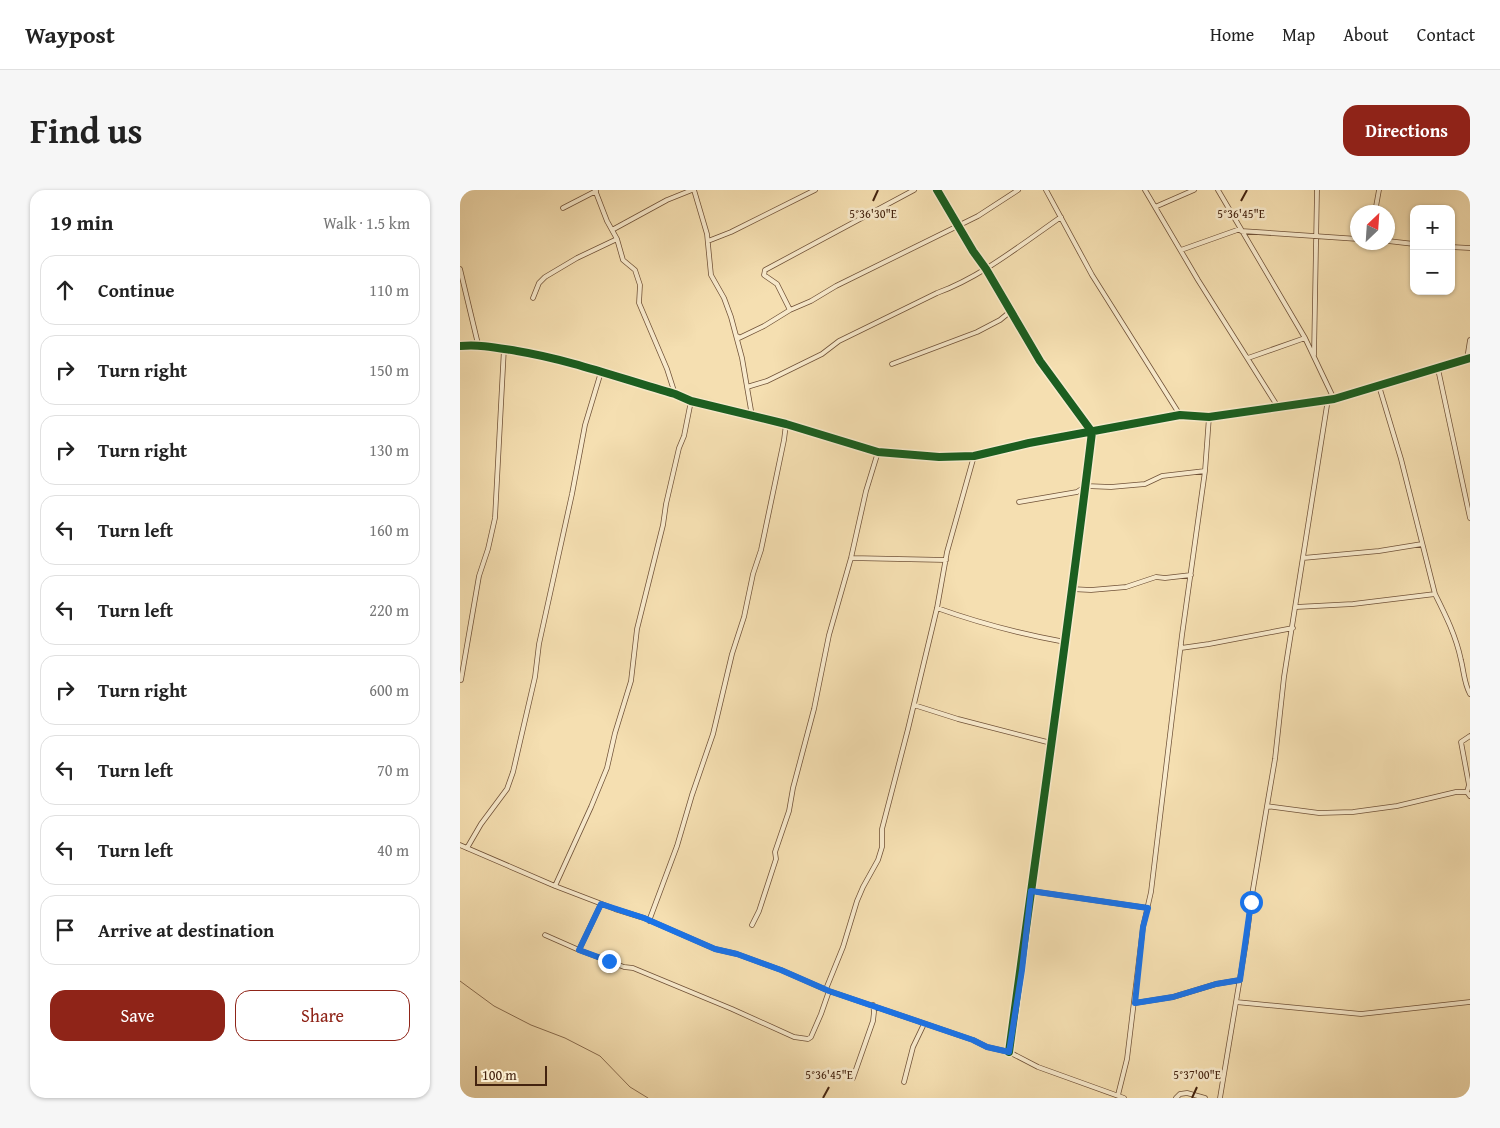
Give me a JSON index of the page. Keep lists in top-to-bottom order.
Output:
{
  "scale_bar": "100 m",
  "north": "top right",
  "page": {
    "header": "Waypost",
    "nav": [
      "Home",
      "Map",
      "About",
      "Contact"
    ],
    "title": "Find us",
    "buttons": [
      "Directions",
      ["Save", "Share"]
    ],
    "heading": ["19 min", "Walk · 1.5 km"],
    "map_buttons": ["+", "−"],
    "list": [
      ["Continue", "110 m"],
      ["Turn right", "150 m"],
      ["Turn right", "130 m"],
      ["Turn left", "160 m"],
      ["Turn left", "220 m"],
      ["Turn right", "600 m"],
      ["Turn left", "70 m"],
      ["Turn left", "40 m"],
      "Arrive at destination"
    ],
    "scale": "100 m"
  },
  "coordinates": ["5°36'30\"E", "5°36'45\"E", "5°37'00\"E"]
}
